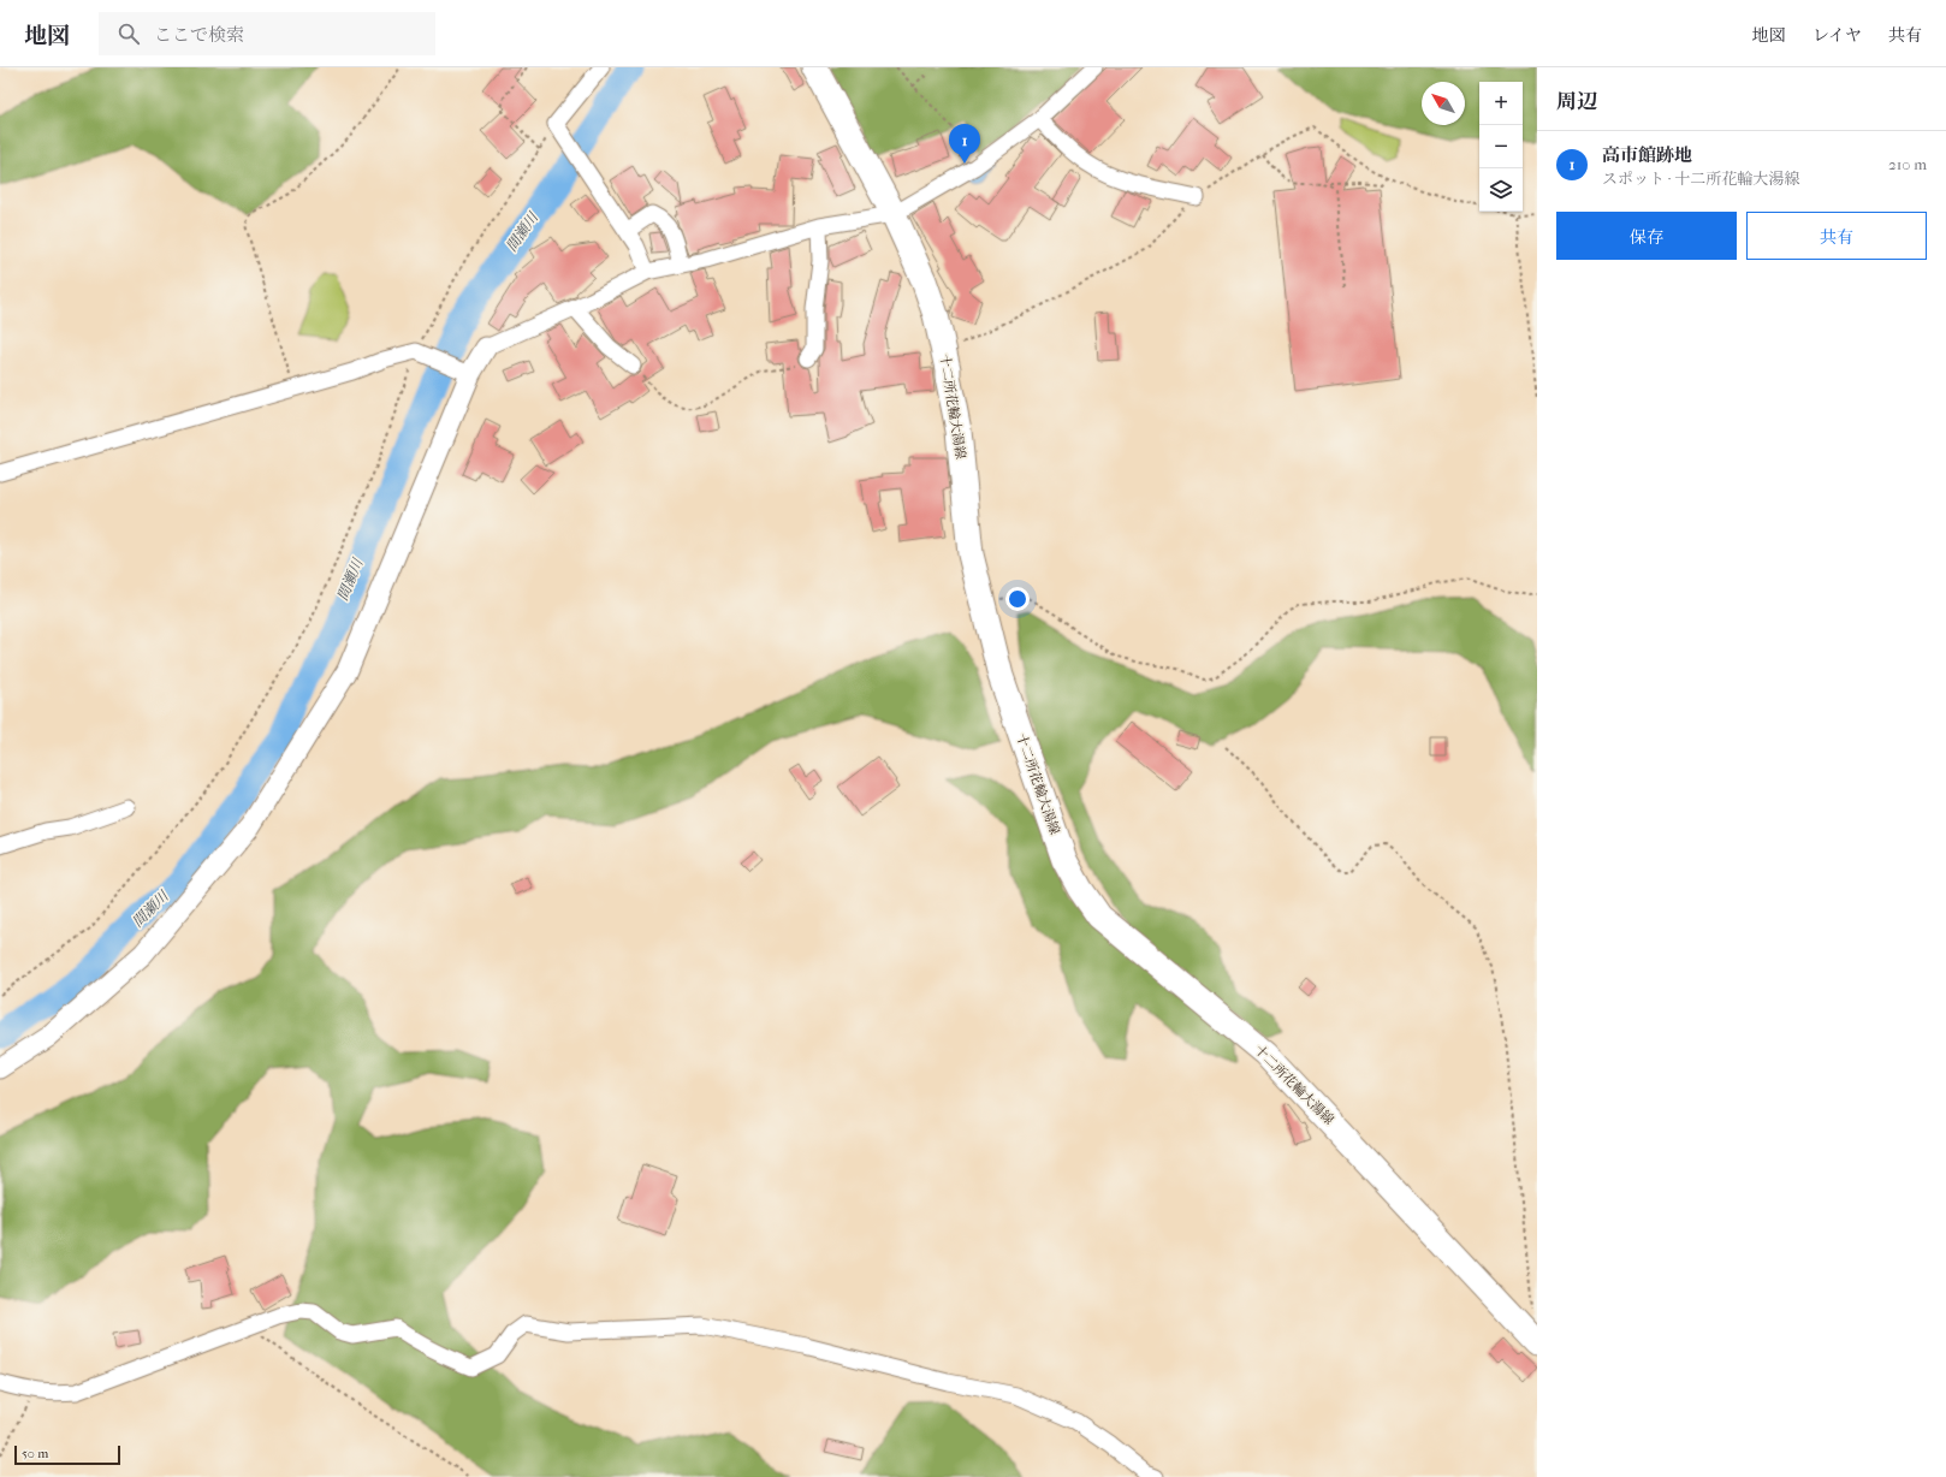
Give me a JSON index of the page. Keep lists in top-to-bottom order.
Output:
{
  "streets": {
    "main road": ["十二所花輪大湯線"]
  },
  "water": ["間瀬川"],
  "scale_bar": "50 m",
  "north": "top left",
  "page": {
    "header": "地図",
    "search": "ここで検索",
    "nav": ["地図", "レイヤ", "共有"],
    "heading": "周辺",
    "map_buttons": ["+", "−"],
    "pins": "1",
    "list": [
      {
        "mark": "1",
        "name": "高市館跡地",
        "note": "スポット · 十二所花輪大湯線",
        "value": "210 m"
      }
    ],
    "buttons": ["保存", "共有"],
    "scale": "50 m"
  }
}
